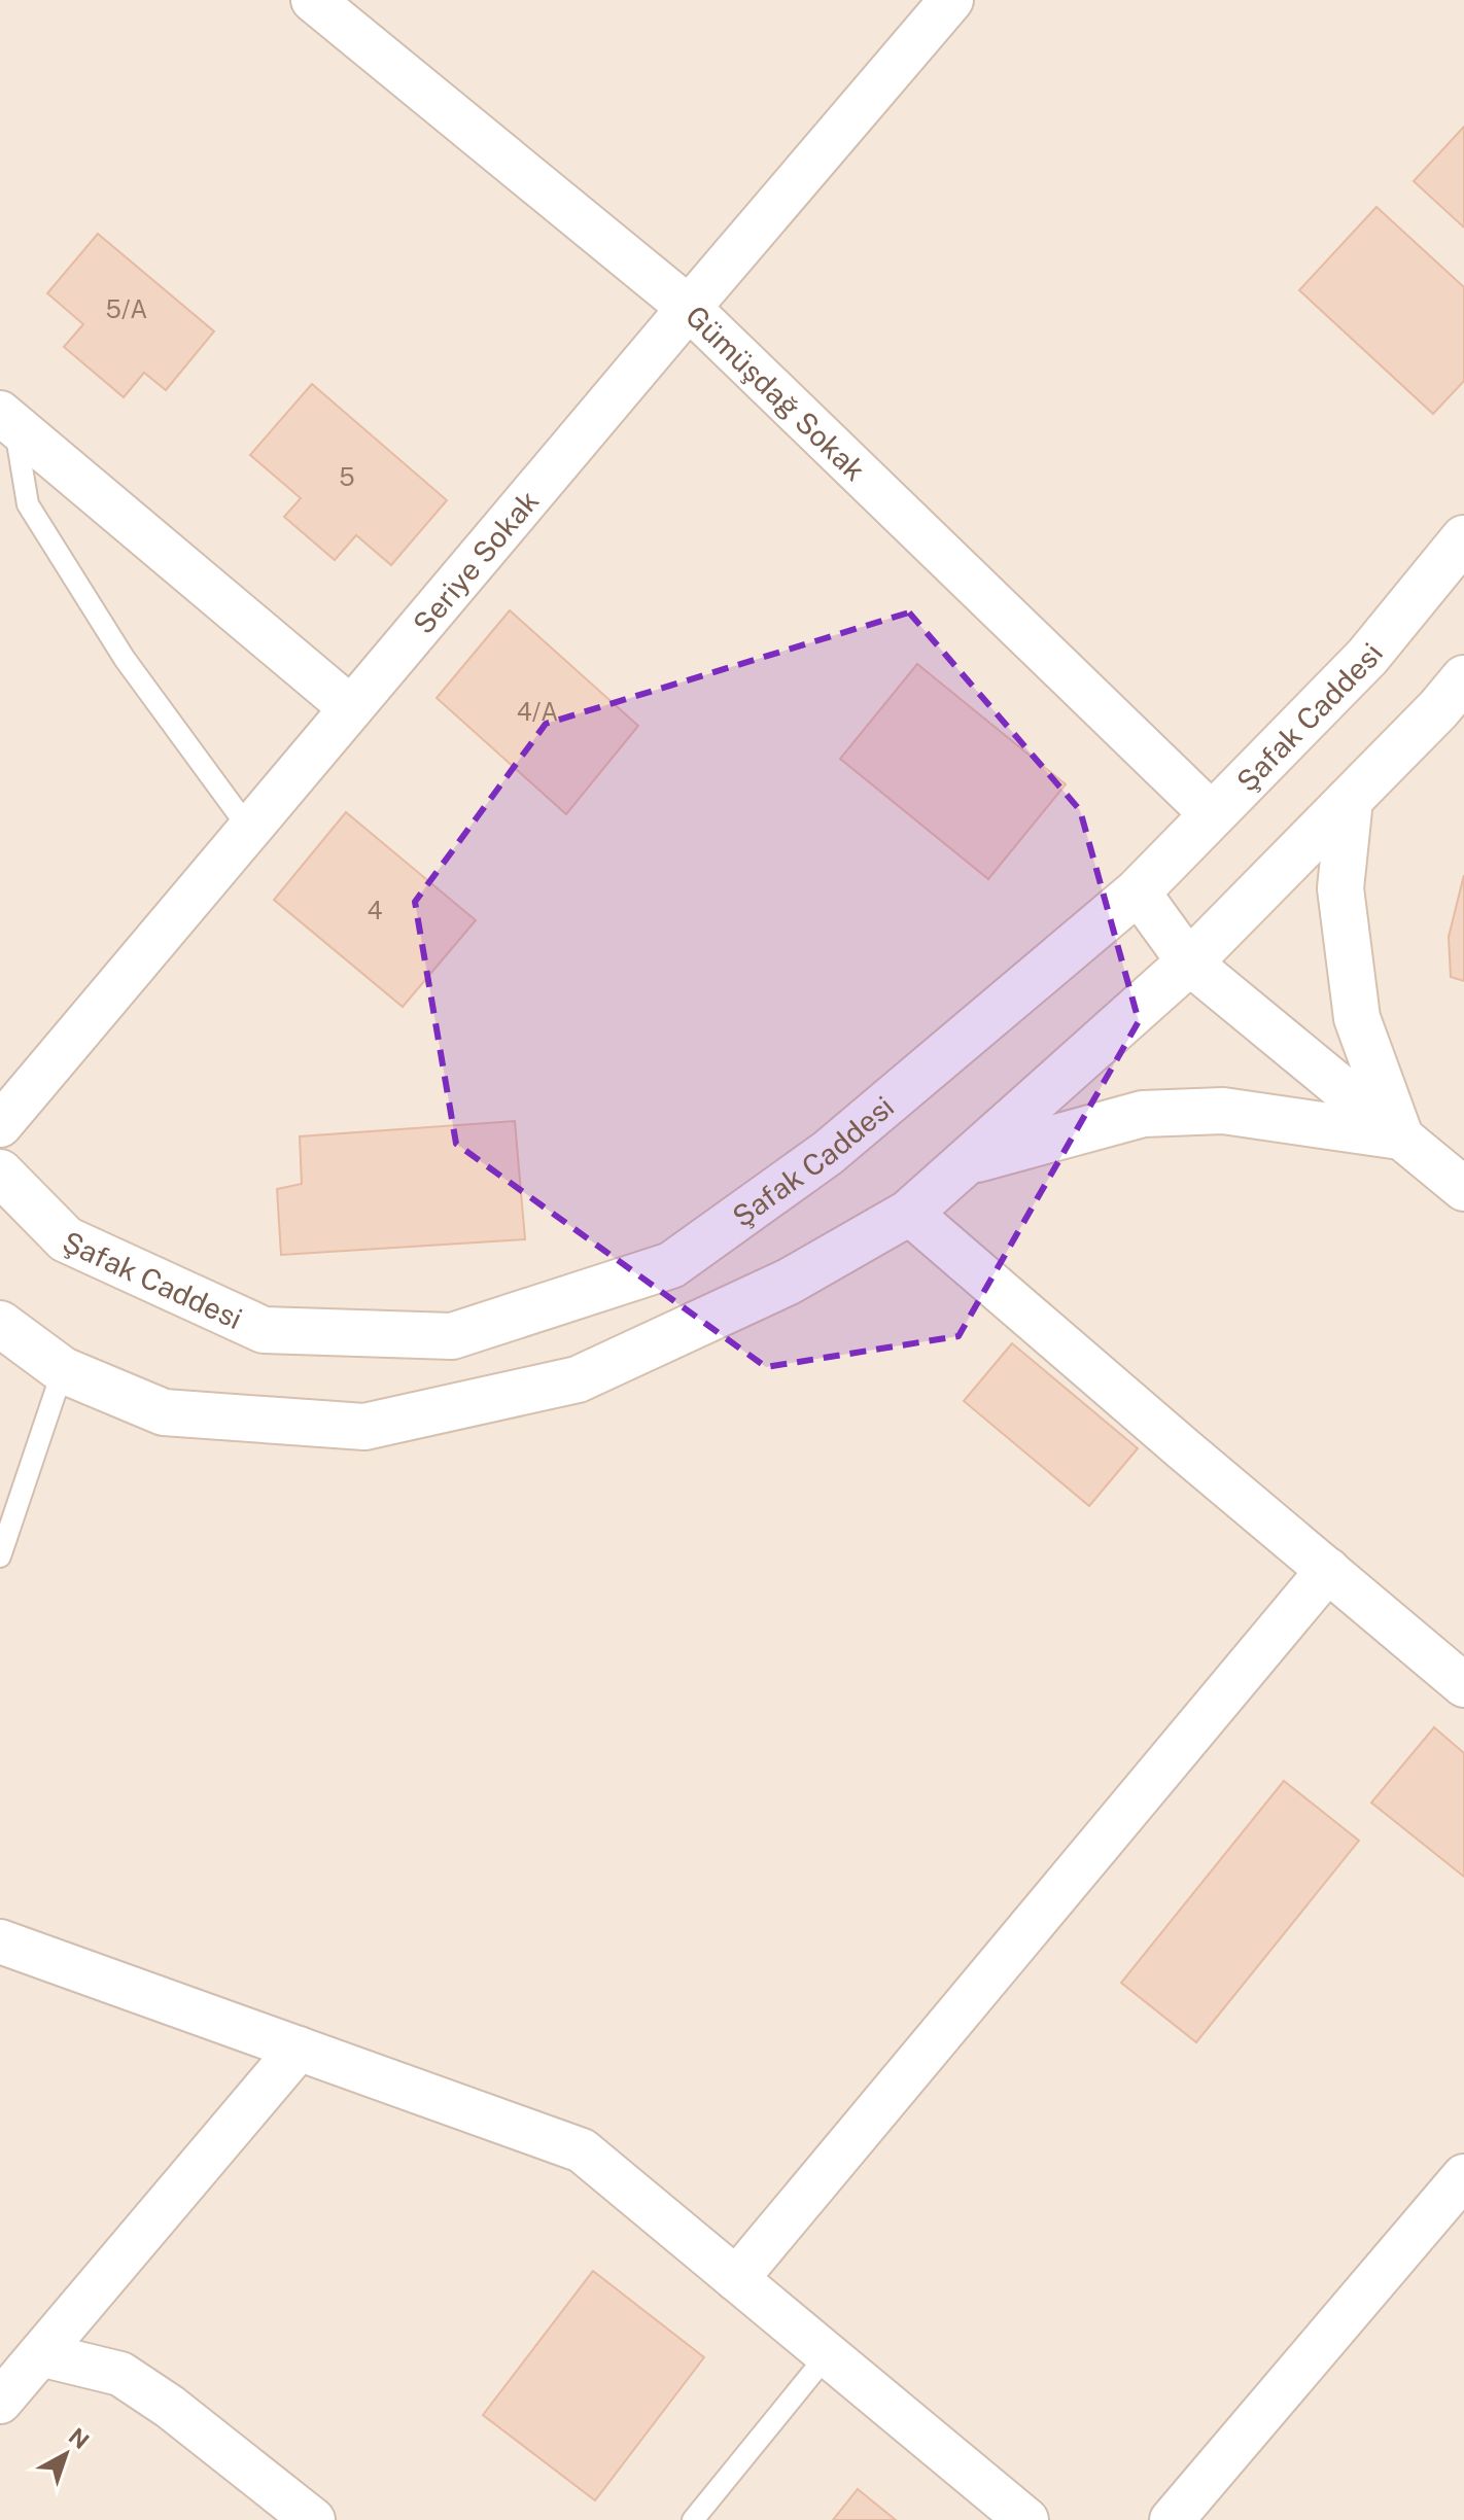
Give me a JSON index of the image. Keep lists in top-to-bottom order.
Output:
{
  "streets": {
    "main road": ["Şafak Caddesi"],
    "street": ["Gümüşdağ Sokak", "Seriye Sokak"]
  },
  "crossings": [
    ["Gümüşdağ Sokak", "Seriye Sokak"],
    ["Gümüşdağ Sokak", "Şafak Caddesi"]
  ],
  "house_numbers": [
    "5/A",
    "5",
    "4/A",
    "4"
  ],
  "north": "top right"
}
